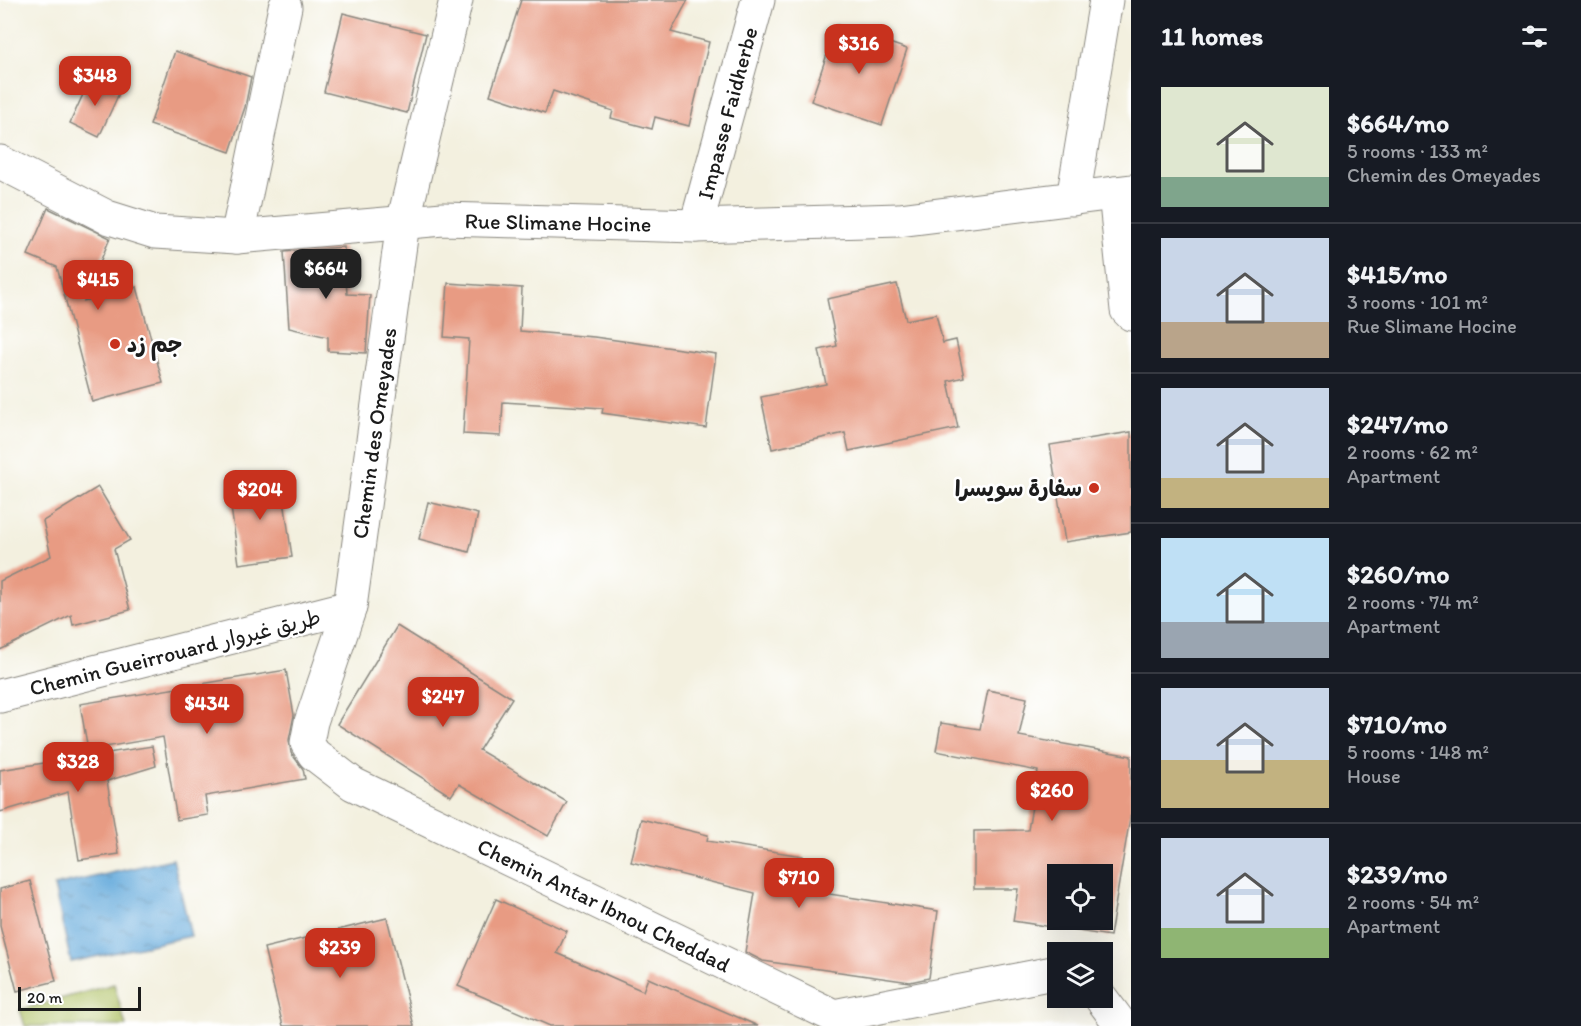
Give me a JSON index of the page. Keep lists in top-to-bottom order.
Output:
{
  "streets": {
    "street": [
      "Impasse Faidherbe",
      "Rue Slimane Hocine",
      "Chemin des Omeyades",
      "Chemin Gueirrouard طريق غيروار",
      "Chemin Antar Ibnou Cheddad"
    ]
  },
  "crossings": [
    ["Impasse Faidherbe", "Rue Slimane Hocine"],
    ["Rue Slimane Hocine", "Chemin des Omeyades"],
    ["Chemin des Omeyades", "Chemin Gueirrouard طريق غيروار"],
    ["Chemin des Omeyades", "Chemin Antar Ibnou Cheddad"],
    ["Chemin Gueirrouard طريق غيروار", "Chemin Antar Ibnou Cheddad"]
  ],
  "places": ["جم زد", "سفارة سويسرا"],
  "scale_bar": "20 m",
  "page": {
    "heading": "11 homes",
    "price": [
      "$316",
      "$348",
      "$664",
      "$415",
      "$204",
      "$247",
      "$434",
      "$328",
      "$260",
      "$710",
      "$239"
    ],
    "list": [
      {
        "name": "$664/mo",
        "note": "5 rooms · 133 m² · Chemin des Omeyades"
      },
      {
        "name": "$415/mo",
        "note": "3 rooms · 101 m² · Rue Slimane Hocine"
      },
      {
        "name": "$247/mo",
        "note": "2 rooms · 62 m² · Apartment"
      },
      {
        "name": "$260/mo",
        "note": "2 rooms · 74 m² · Apartment"
      },
      {
        "name": "$710/mo",
        "note": "5 rooms · 148 m² · House"
      },
      {
        "name": "$239/mo",
        "note": "2 rooms · 54 m² · Apartment"
      }
    ],
    "scale": "20 m"
  }
}
